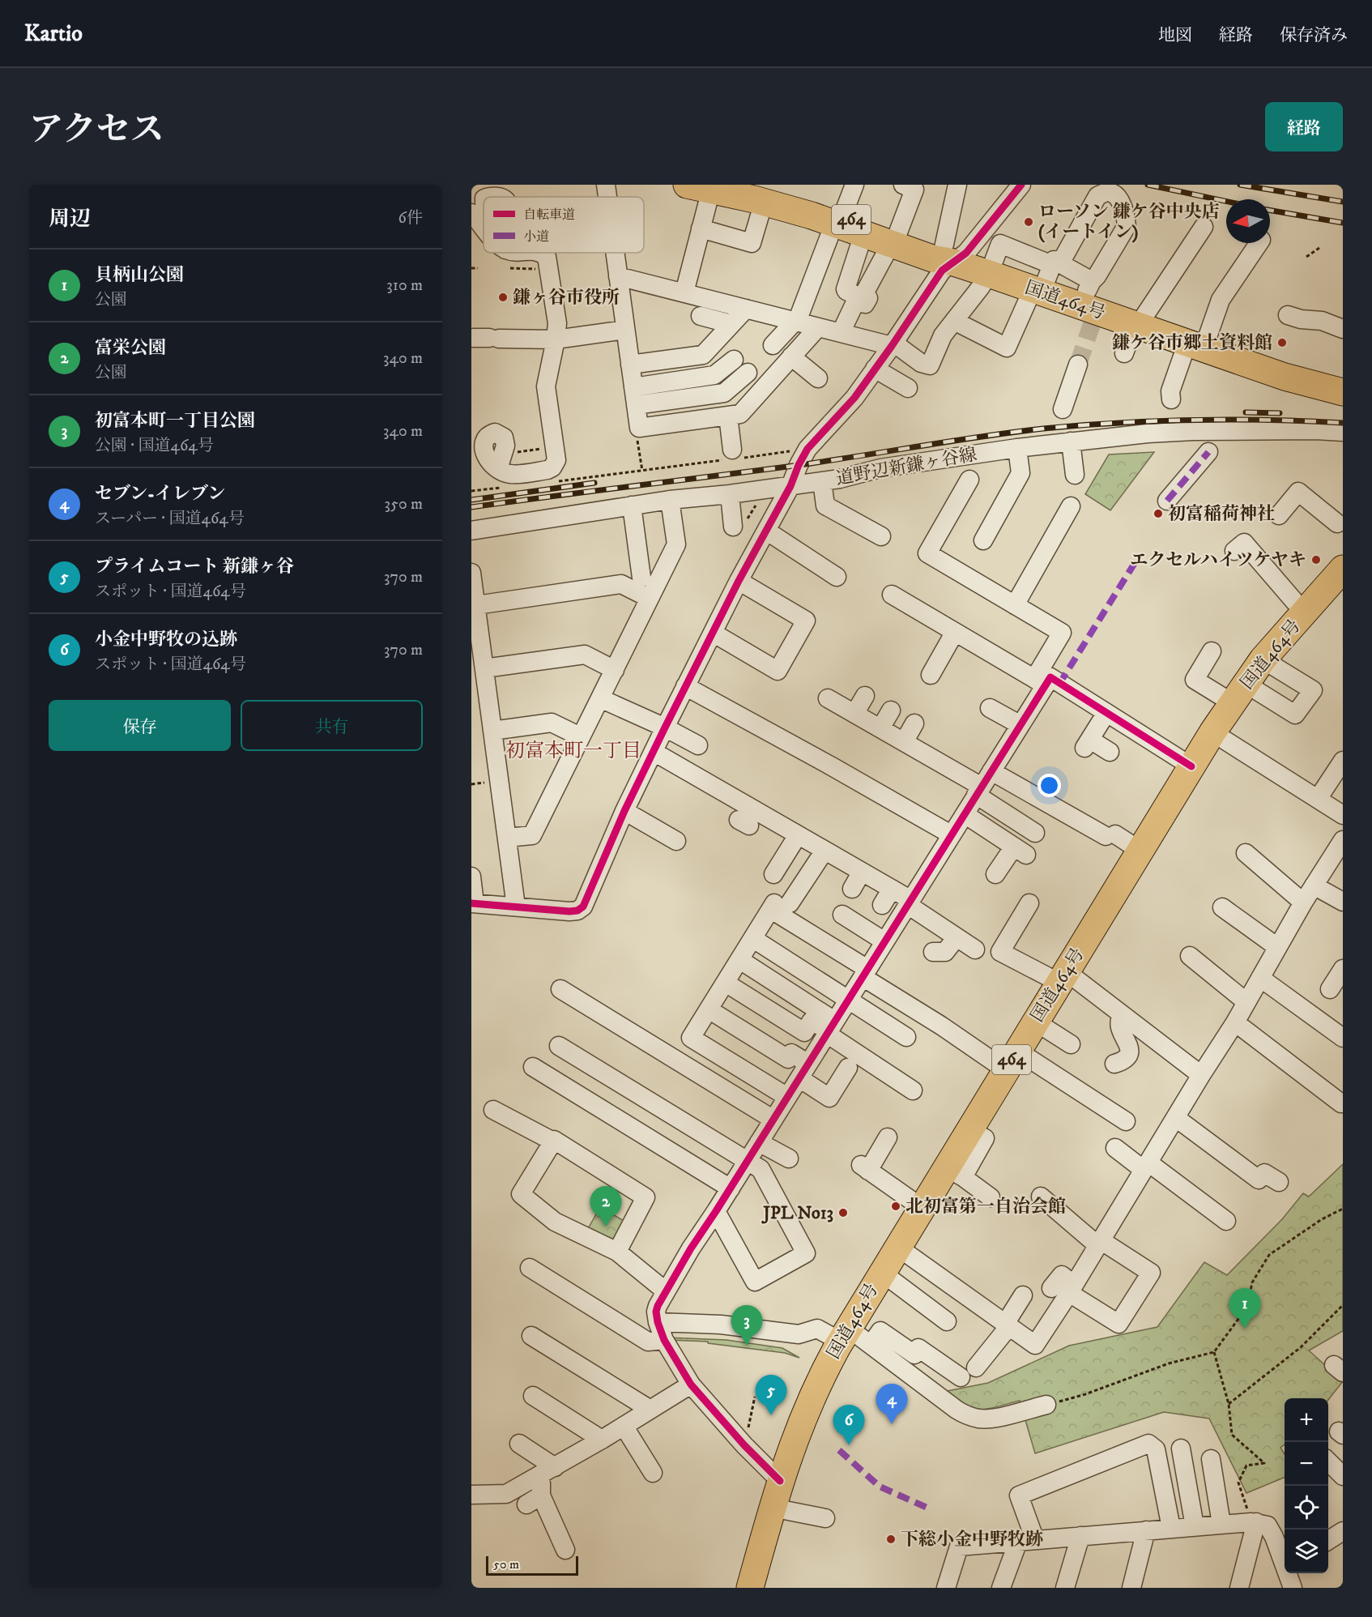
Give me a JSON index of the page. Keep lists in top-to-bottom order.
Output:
{
  "streets": {
    "highway": ["464", "国道464号"],
    "street": ["道野辺新鎌ヶ谷線"]
  },
  "districts": ["初富本町一丁目"],
  "places": [
    "ローソン 鎌ケ谷中央店 (イートイン)",
    "鎌ヶ谷市役所",
    "鎌ケ谷市郷土資料館",
    "初富稲荷神社",
    "エクセルハイツケヤキ",
    "北初富第一自治会館",
    "JPL No13",
    "下総小金中野牧跡"
  ],
  "legend": ["自転車道", "小道"],
  "scale_bar": "50 m",
  "north": "left",
  "page": {
    "header": "Kartio",
    "nav": ["地図", "経路", "保存済み"],
    "title": "アクセス",
    "buttons": [
      "経路",
      ["保存", "共有"]
    ],
    "heading": ["周辺", "6件"],
    "list": [
      {
        "mark": "1",
        "name": "貝柄山公園",
        "note": "公園",
        "value": "310 m"
      },
      {
        "mark": "2",
        "name": "富栄公園",
        "note": "公園",
        "value": "340 m"
      },
      {
        "mark": "3",
        "name": "初富本町一丁目公園",
        "note": "公園 · 国道464号",
        "value": "340 m"
      },
      {
        "mark": "4",
        "name": "セブン-イレブン",
        "note": "スーパー · 国道464号",
        "value": "350 m"
      },
      {
        "mark": "5",
        "name": "プライムコート 新鎌ヶ谷",
        "note": "スポット · 国道464号",
        "value": "370 m"
      },
      {
        "mark": "6",
        "name": "小金中野牧の込跡",
        "note": "スポット · 国道464号",
        "value": "370 m"
      }
    ],
    "pins": [
      "2",
      "1",
      "3",
      "5",
      "4",
      "6"
    ],
    "map_buttons": ["+", "−"],
    "scale": "50 m"
  }
}
